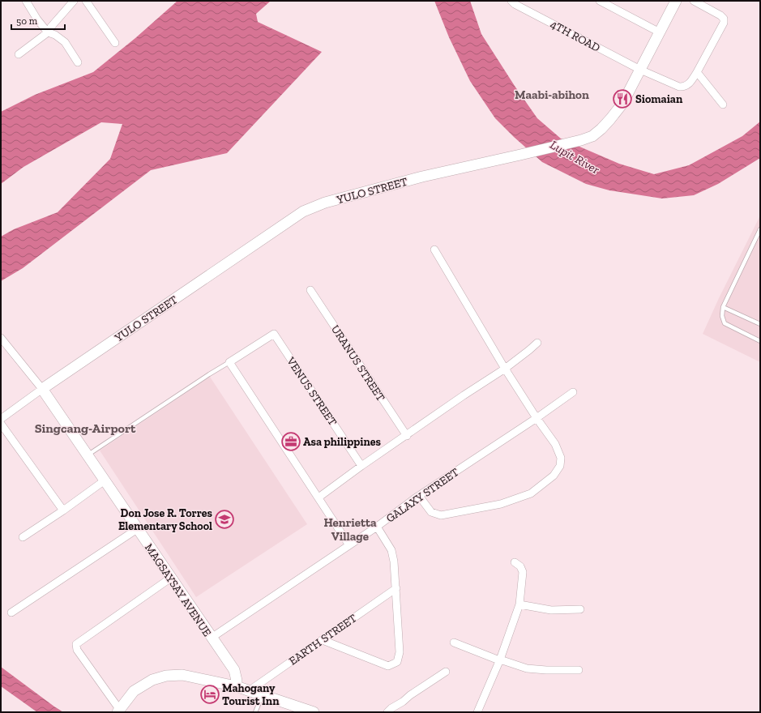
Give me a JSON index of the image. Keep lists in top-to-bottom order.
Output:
{
  "streets": {
    "street": [
      "4TH ROAD",
      "YULO STREET",
      "URANUS STREET",
      "VENUS STREET",
      "GALAXY STREET",
      "MAGSAYSAY AVENUE",
      "EARTH STREET"
    ]
  },
  "crossings": [
    ["4TH ROAD", "YULO STREET"],
    ["YULO STREET", "MAGSAYSAY AVENUE"],
    ["GALAXY STREET", "MAGSAYSAY AVENUE"]
  ],
  "districts": ["Maabi-abihon", "Singcang-Airport", "Henrietta Village"],
  "water": ["Lupit River"],
  "places": {
    "restaurant": ["Siomaian"],
    "office": ["Asa philippines"],
    "school or university": ["Don Jose R. Torres Elementary School"],
    "hotel": ["Mahogany Tourist Inn"]
  },
  "scale_bar": "50 m"
}
